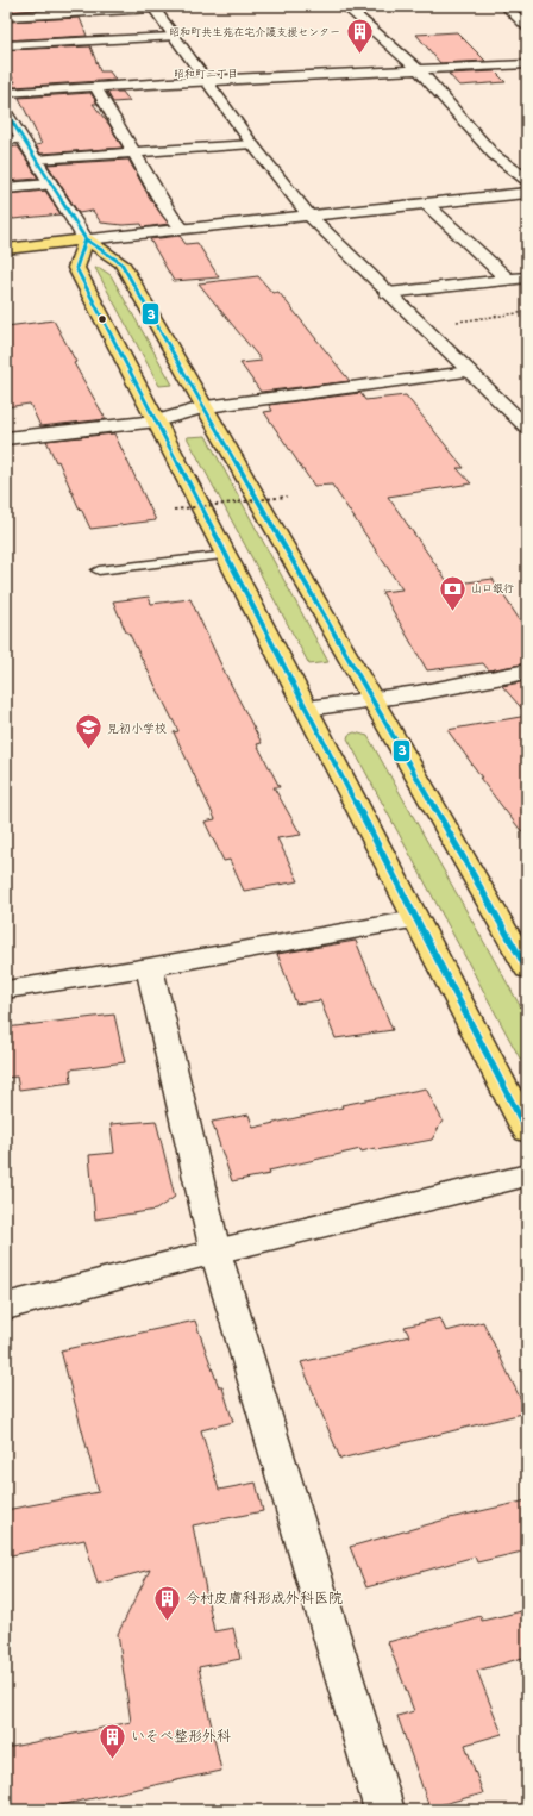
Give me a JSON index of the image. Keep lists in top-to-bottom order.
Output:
{
  "districts": ["昭和町二丁目"],
  "places": {
    "building": ["昭和町共生苑在宅介護支援センター", "今村皮膚科形成外科医院", "いそべ整形外科"],
    "bank": ["山口銀行"],
    "school or university": ["見初小学校"]
  },
  "lines": ["transit line 3"]
}
